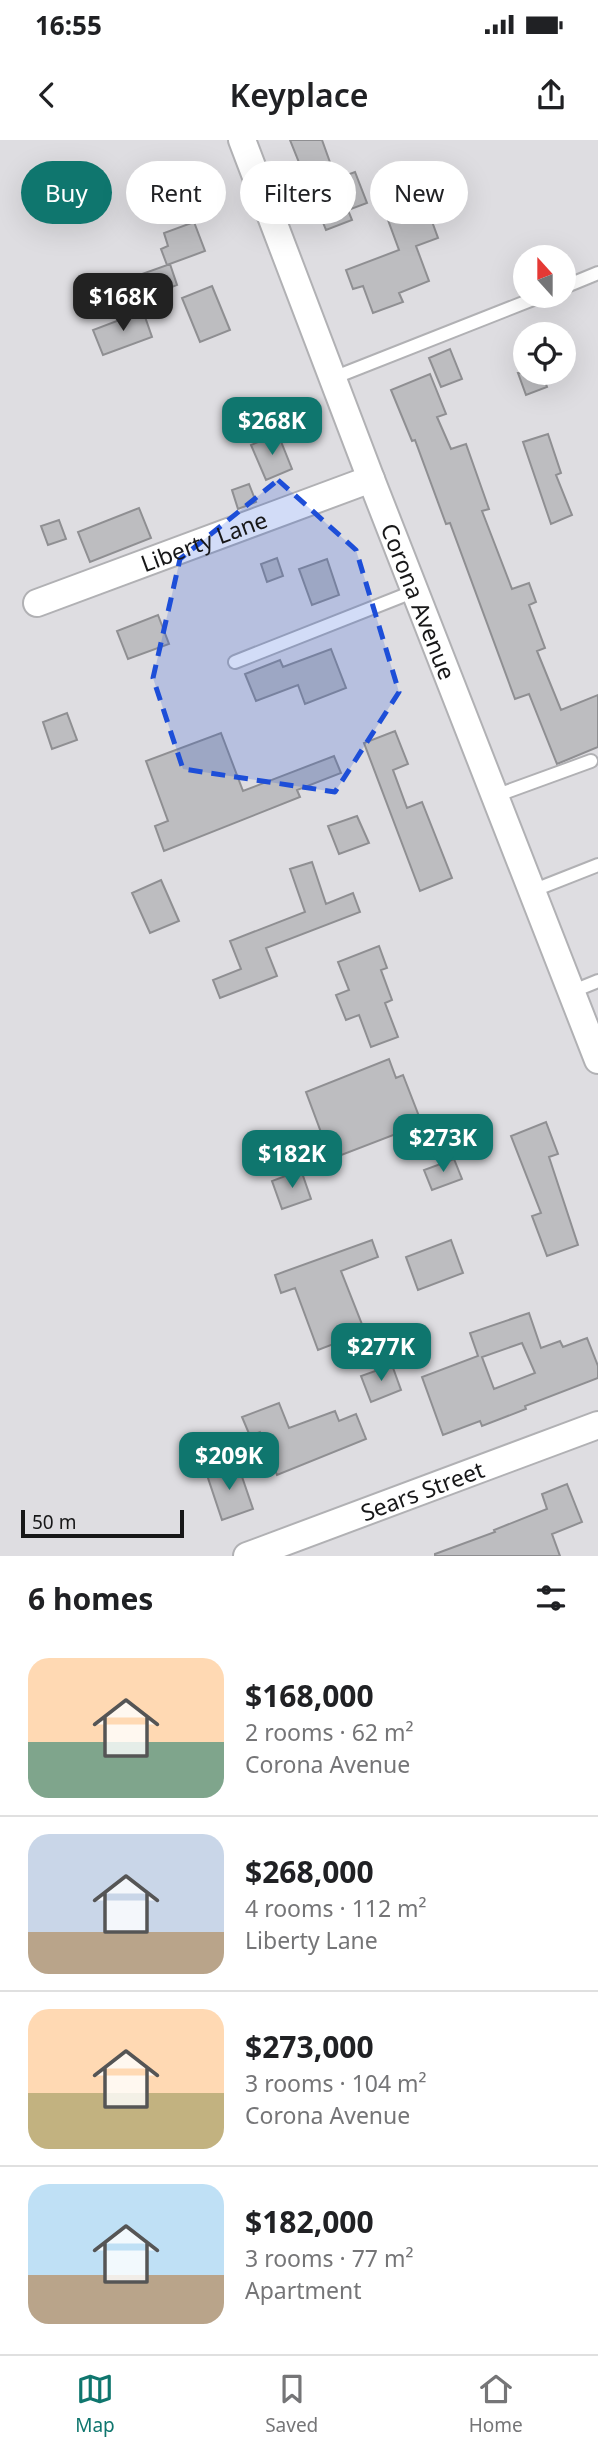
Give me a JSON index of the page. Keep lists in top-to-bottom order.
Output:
{
  "streets": {
    "street": ["Liberty Lane", "Corona Avenue", "Sears Street"]
  },
  "crossings": [
    ["Liberty Lane", "Corona Avenue"]
  ],
  "scale_bar": "50 m",
  "north": "top",
  "page": {
    "status": "16:55",
    "header": "Keyplace",
    "chip": [
      "Buy",
      "Rent",
      "Filters",
      "New"
    ],
    "price": [
      "$168K",
      "$268K",
      "$273K",
      "$182K",
      "$277K",
      "$209K"
    ],
    "scale": "50 m",
    "heading": "6 homes",
    "list": [
      {
        "name": "$168,000",
        "note": "2 rooms · 62 m² · Corona Avenue"
      },
      {
        "name": "$268,000",
        "note": "4 rooms · 112 m² · Liberty Lane"
      },
      {
        "name": "$273,000",
        "note": "3 rooms · 104 m² · Corona Avenue"
      },
      {
        "name": "$182,000",
        "note": "3 rooms · 77 m² · Apartment"
      }
    ],
    "tabs": ["Map", "Saved", "Home"]
  }
}
